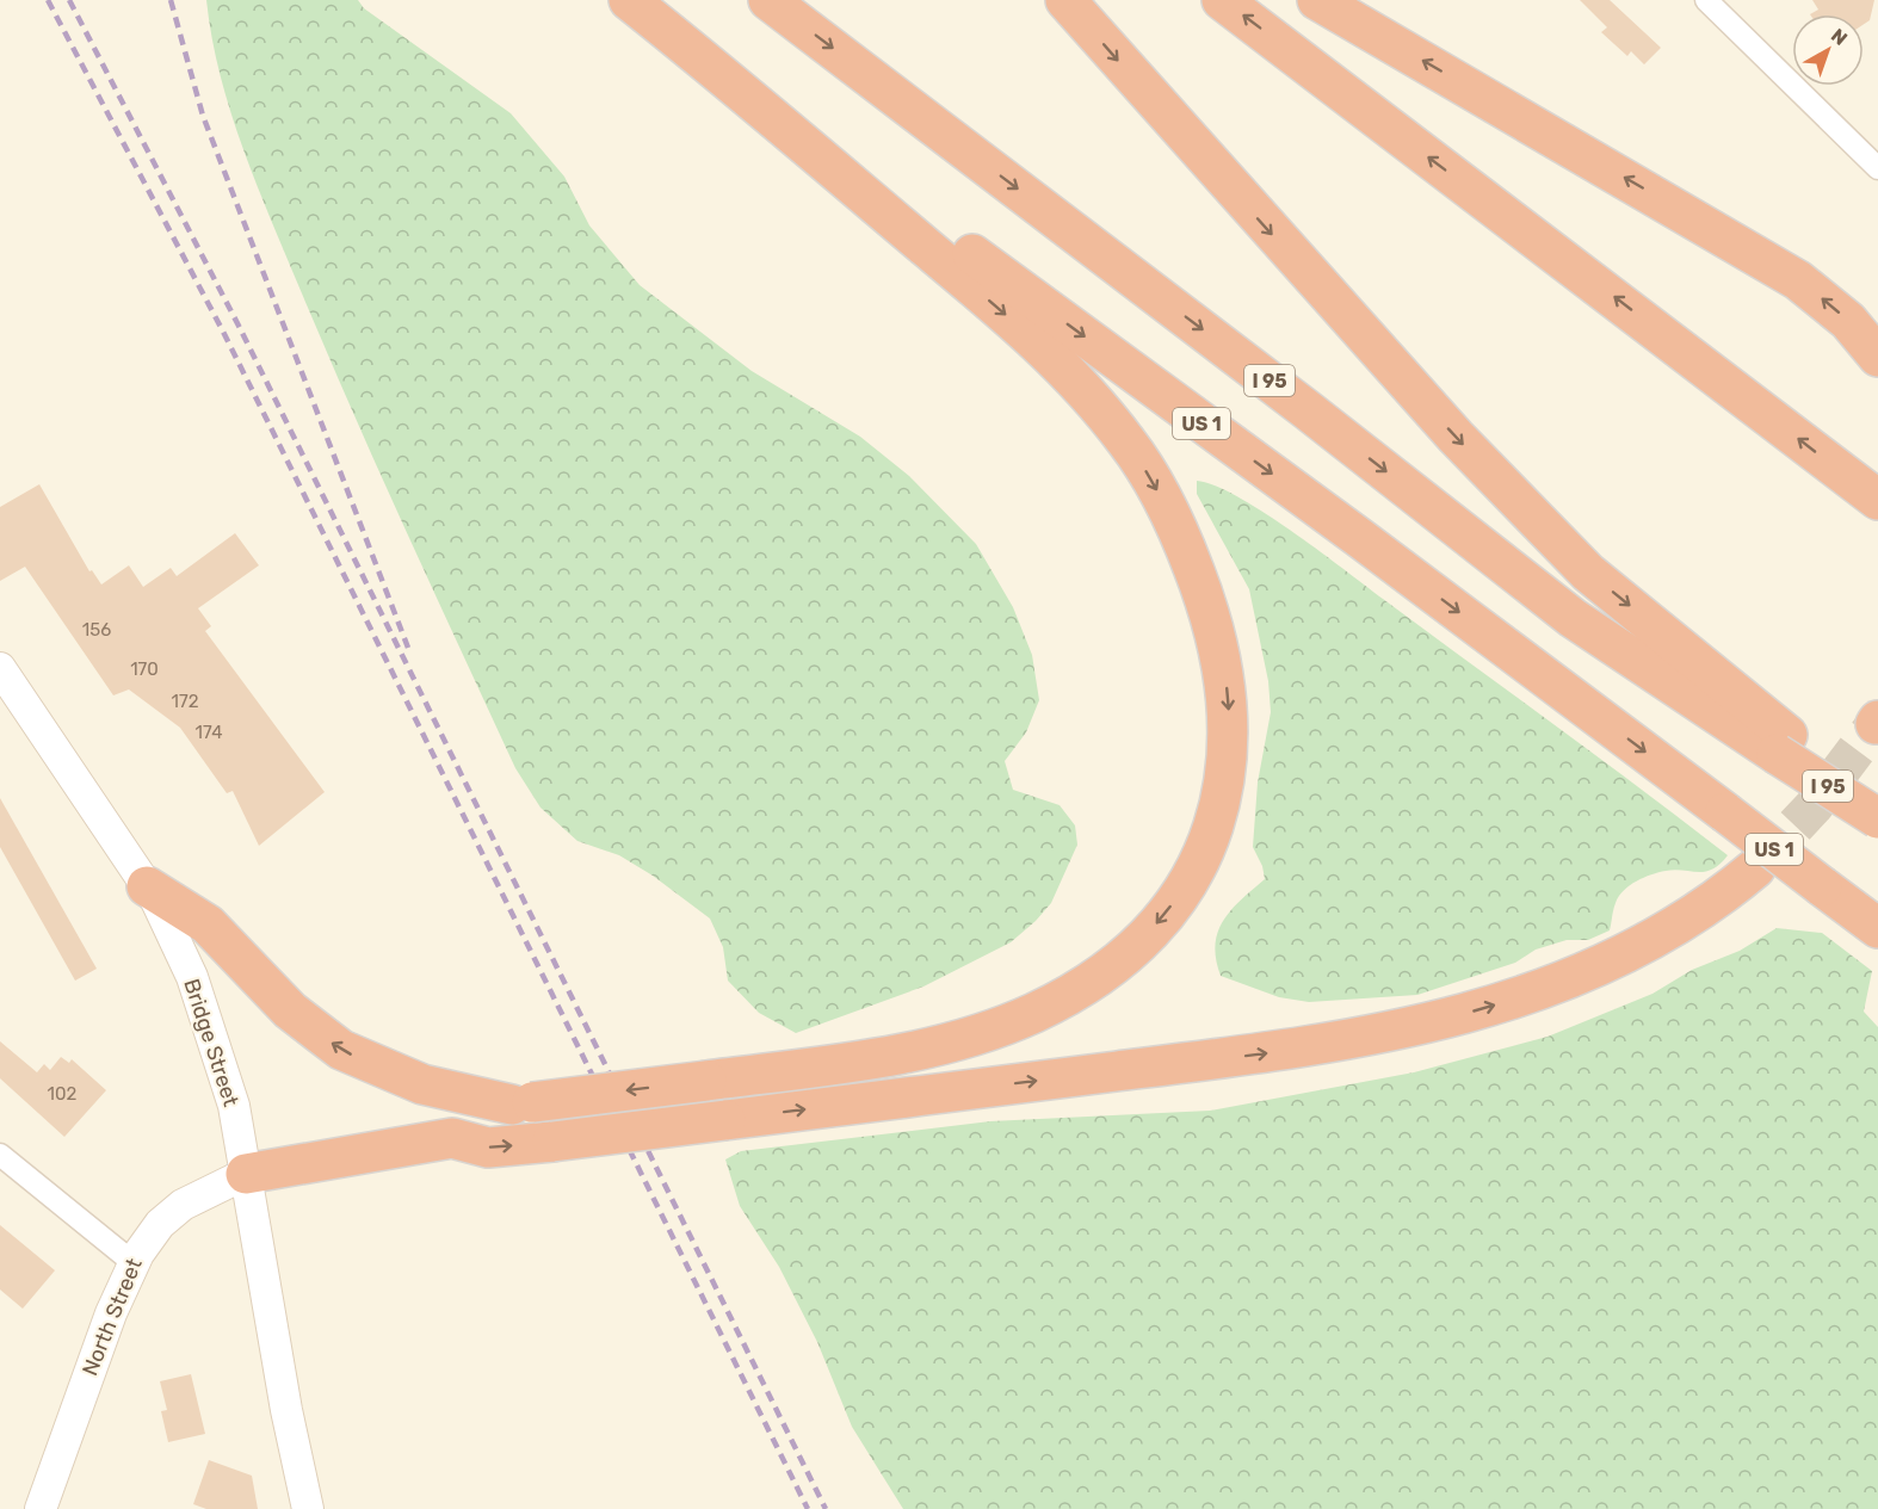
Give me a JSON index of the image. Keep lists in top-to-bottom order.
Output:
{
  "streets": {
    "highway": ["I 95", "US 1"],
    "main road": ["Bridge Street", "North Street"]
  },
  "crossings": [
    ["Bridge Street", "North Street"]
  ],
  "house_numbers": [
    "156",
    "170",
    "172",
    "174",
    "102"
  ],
  "north": "top right"
}
